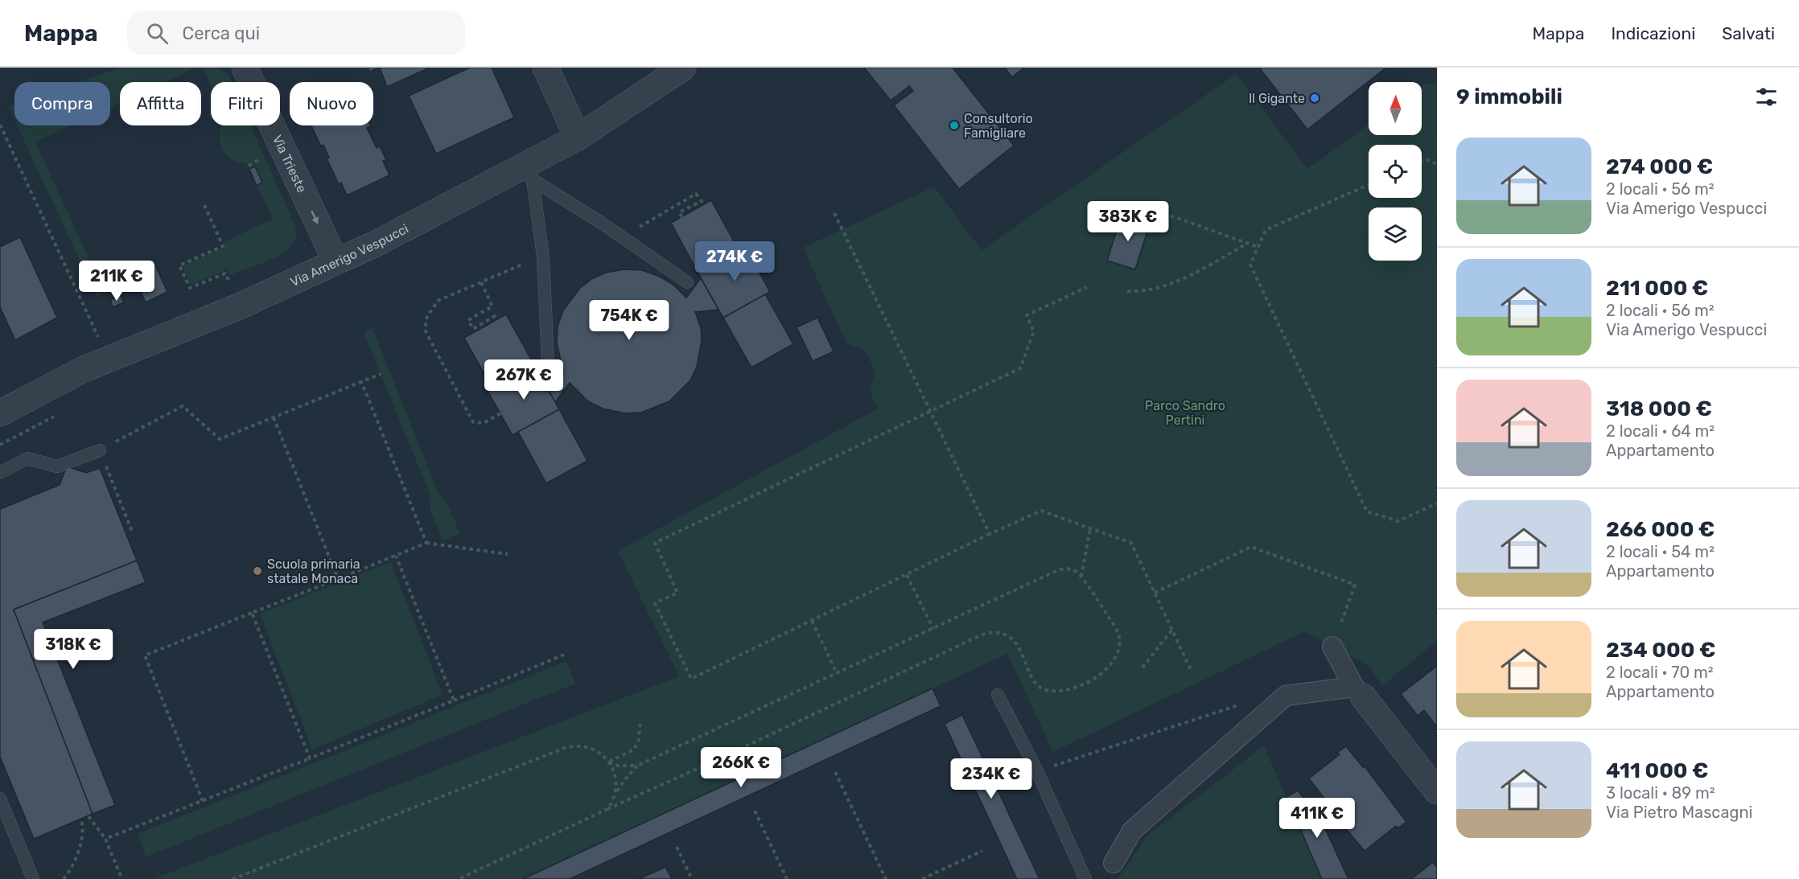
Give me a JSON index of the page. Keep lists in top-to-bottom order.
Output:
{
  "streets": {
    "street": ["Via Trieste", "Via Amerigo Vespucci"]
  },
  "crossings": [
    ["Via Trieste", "Via Amerigo Vespucci"]
  ],
  "one_way": ["Via Trieste"],
  "parks": ["Parco Sandro Pertini"],
  "places": ["Il Gigante", "Consultorio Famigliare", "Scuola primaria statale Monaca"],
  "north": "top",
  "page": {
    "header": "Mappa",
    "search": "Cerca qui",
    "nav": ["Mappa", "Indicazioni", "Salvati"],
    "heading": "9 immobili",
    "chip": [
      "Compra",
      "Affitta",
      "Filtri",
      "Nuovo"
    ],
    "list": [
      {
        "name": "274 000 €",
        "note": "2 locali · 56 m² · Via Amerigo Vespucci"
      },
      {
        "name": "211 000 €",
        "note": "2 locali · 56 m² · Via Amerigo Vespucci"
      },
      {
        "name": "318 000 €",
        "note": "2 locali · 64 m² · Appartamento"
      },
      {
        "name": "266 000 €",
        "note": "2 locali · 54 m² · Appartamento"
      },
      {
        "name": "234 000 €",
        "note": "2 locali · 70 m² · Appartamento"
      },
      {
        "name": "411 000 €",
        "note": "3 locali · 89 m² · Via Pietro Mascagni"
      }
    ],
    "price": [
      "383K €",
      "274K €",
      "211K €",
      "754K €",
      "267K €",
      "318K €",
      "266K €",
      "234K €",
      "411K €"
    ]
  }
}
